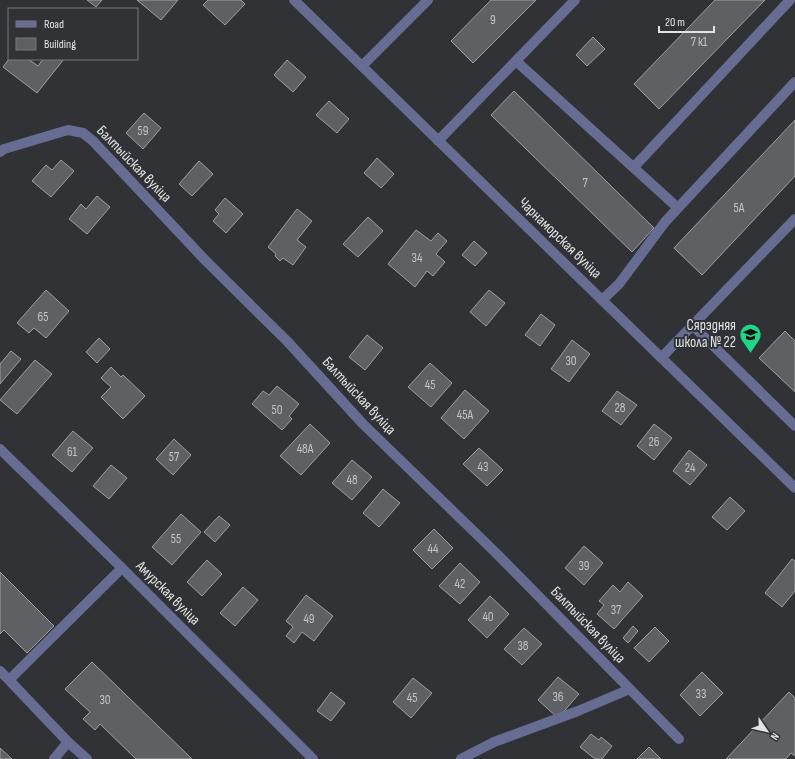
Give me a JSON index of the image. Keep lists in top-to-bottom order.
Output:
{
  "streets": {
    "street": ["Балтыйская вуліца", "Чарнаморская вуліца", "Амурская вуліца"]
  },
  "places": {
    "school or university": ["Сярэдняя школа № 22"]
  },
  "house_numbers": [
    "9",
    "7 к1",
    "59",
    "7",
    "5А",
    "34",
    "65",
    "30",
    "45",
    "28",
    "50",
    "45А",
    "26",
    "48А",
    "61",
    "57",
    "43",
    "24",
    "48",
    "55",
    "44",
    "39",
    "42",
    "37",
    "40",
    "49",
    "38",
    "33",
    "36",
    "45",
    "30"
  ],
  "legend": ["Road", "Building"],
  "scale_bar": "20 m",
  "north": "bottom right"
}
